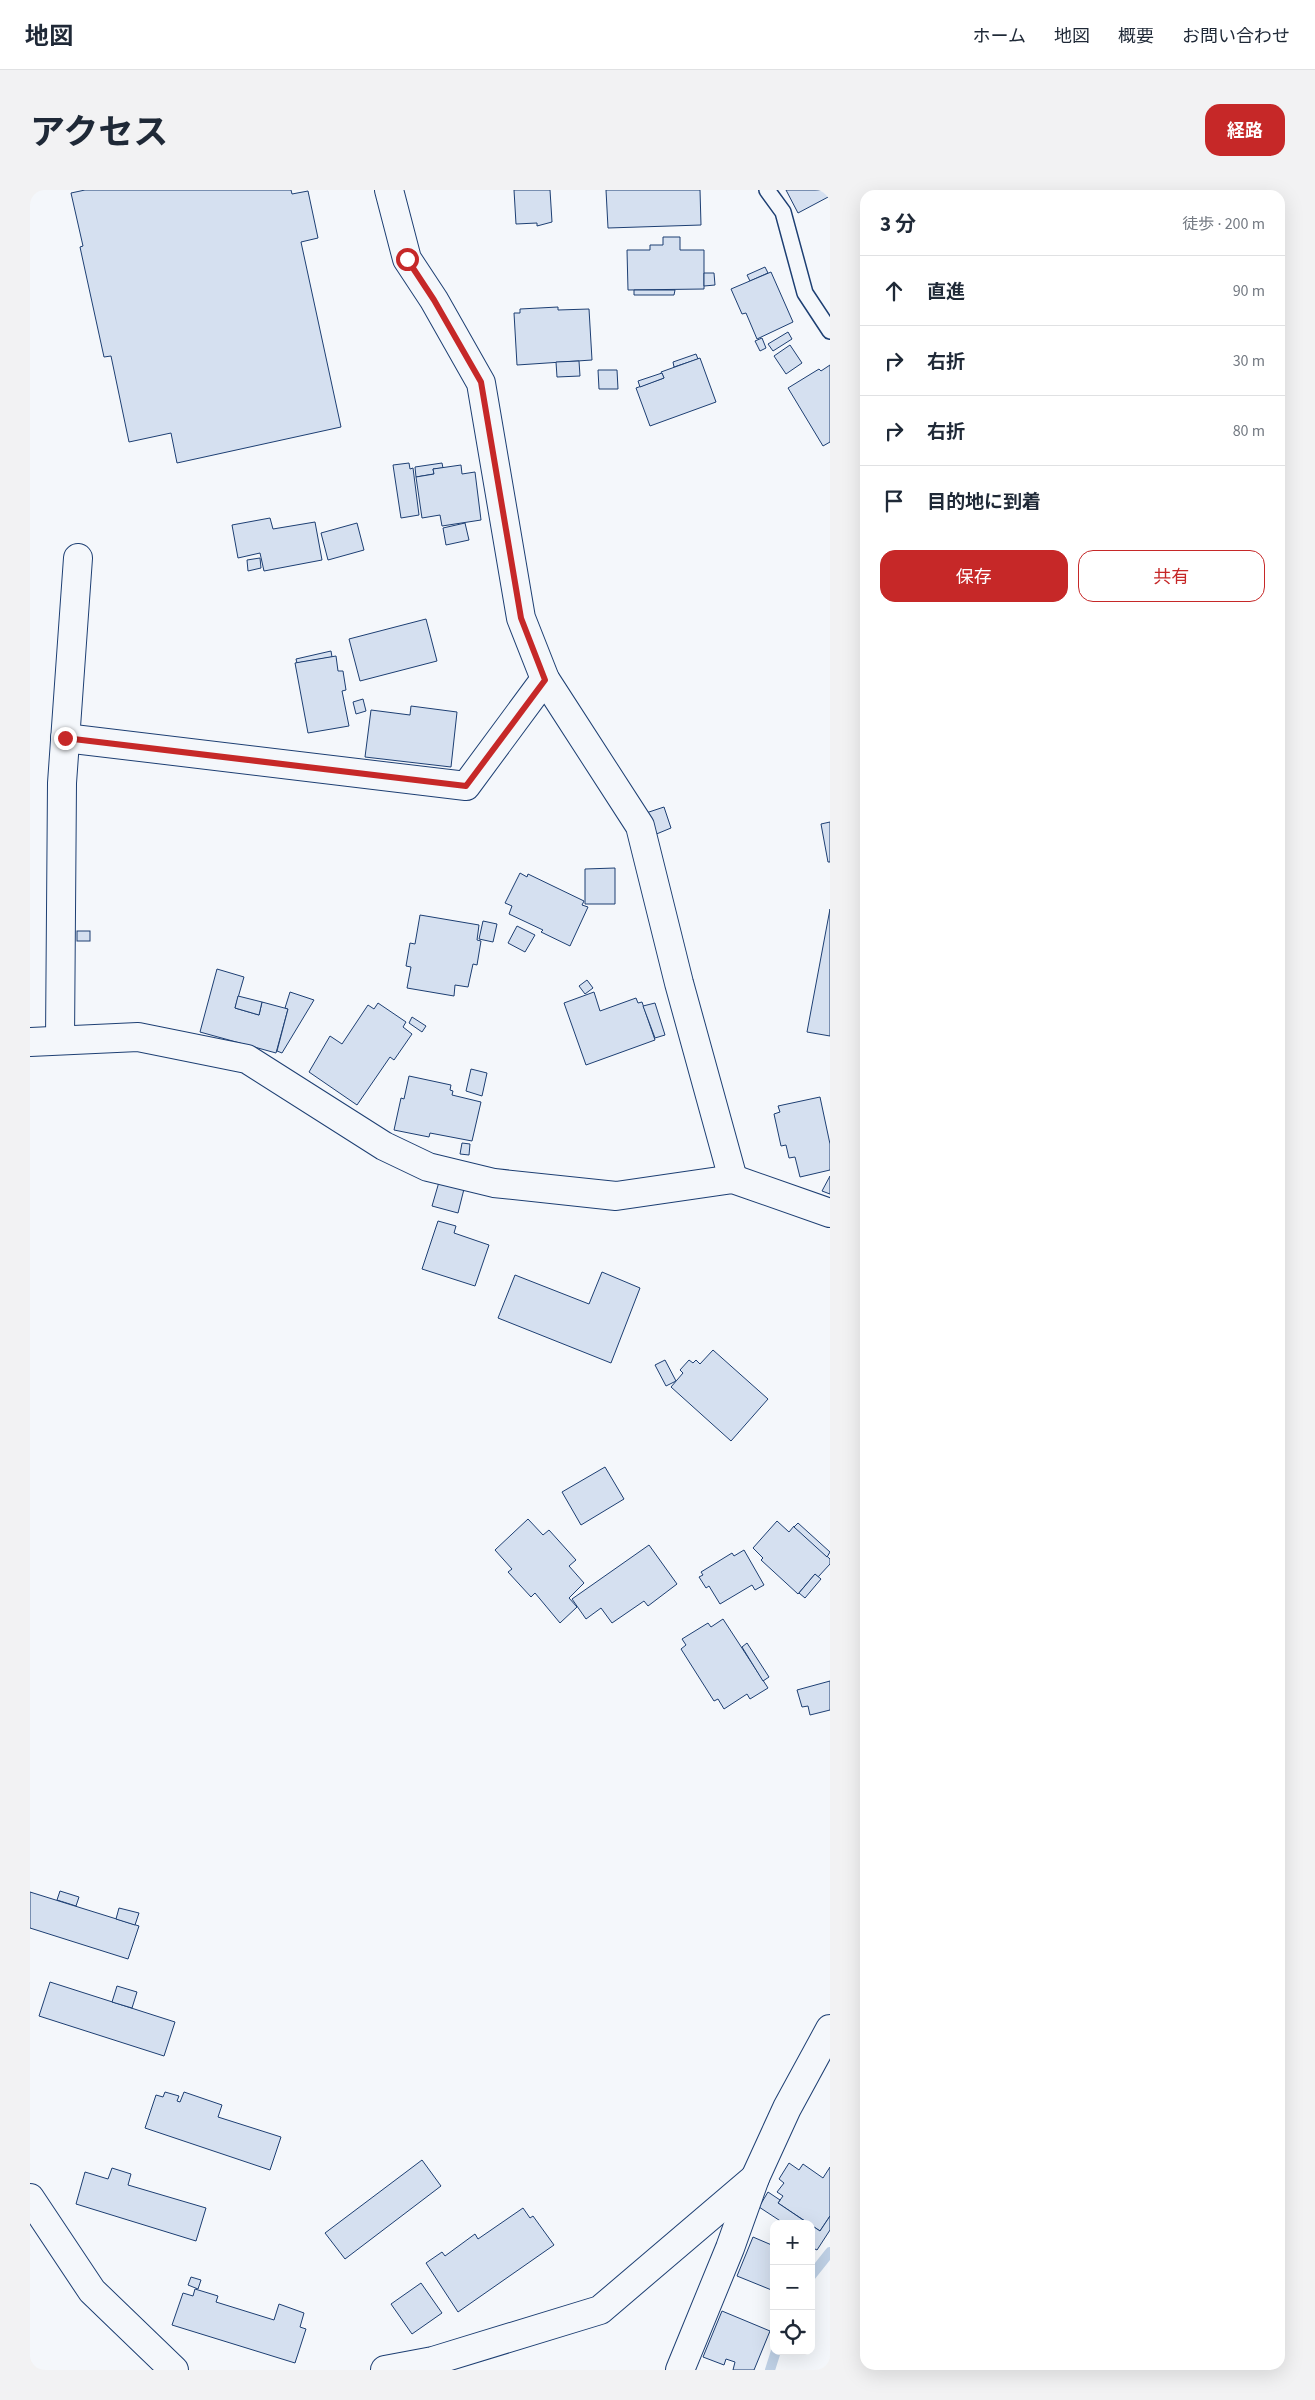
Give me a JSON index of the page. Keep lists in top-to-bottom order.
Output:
{
  "page": {
    "header": "地図",
    "nav": [
      "ホーム",
      "地図",
      "概要",
      "お問い合わせ"
    ],
    "title": "アクセス",
    "buttons": [
      "経路",
      ["保存", "共有"]
    ],
    "heading": ["3 分", "徒歩 · 200 m"],
    "list": [
      ["直進", "90 m"],
      ["右折", "30 m"],
      ["右折", "80 m"],
      "目的地に到着"
    ],
    "map_buttons": ["+", "−"]
  }
}
